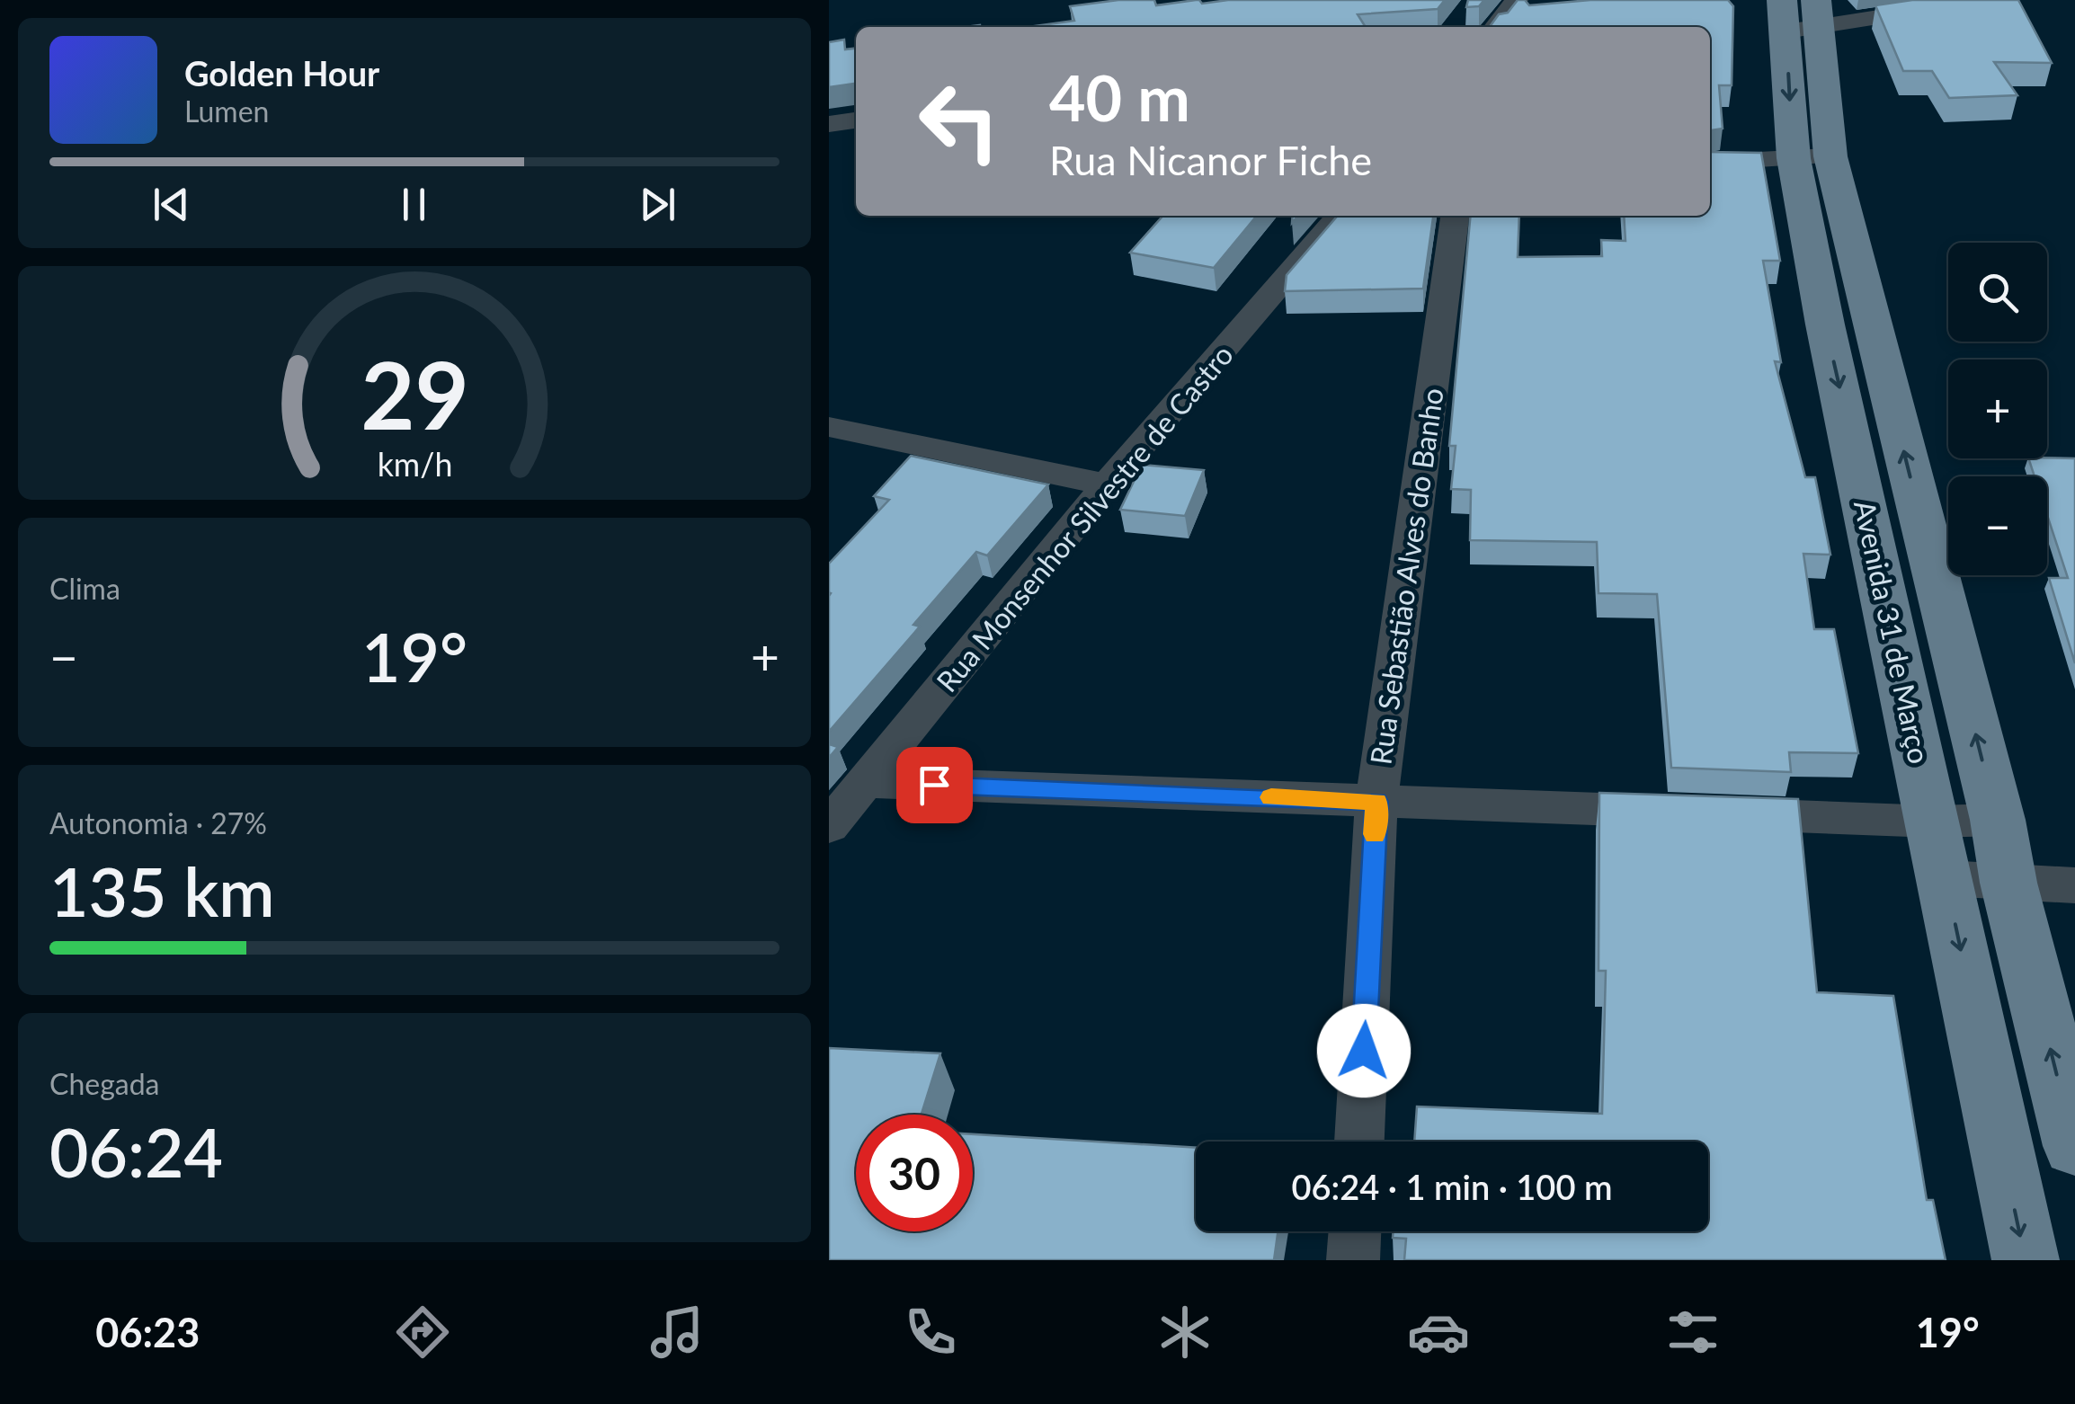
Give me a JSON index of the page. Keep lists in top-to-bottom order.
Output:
{
  "streets": {
    "main road": ["Avenida 31 de Março"],
    "street": ["Rua Monsenhor Silvestre de Castro", "Rua Sebastião Alves do Banho"]
  },
  "page": {
    "turn": ["40 m", "Rua Nicanor Fiche"],
    "song": ["Golden Hour", "Lumen"],
    "map_buttons": ["+", "−"],
    "tile": [
      "Clima",
      ["Autonomia · 27%", "135 km"],
      ["Chegada", "06:24"]
    ],
    "heat": ["−", "19°", "+"],
    "limit": "30",
    "trip": "06:24 · 1 min · 100 m",
    "tabs": ["06:23", "19°"],
    "gauge": ["29", "km/h"]
  }
}
